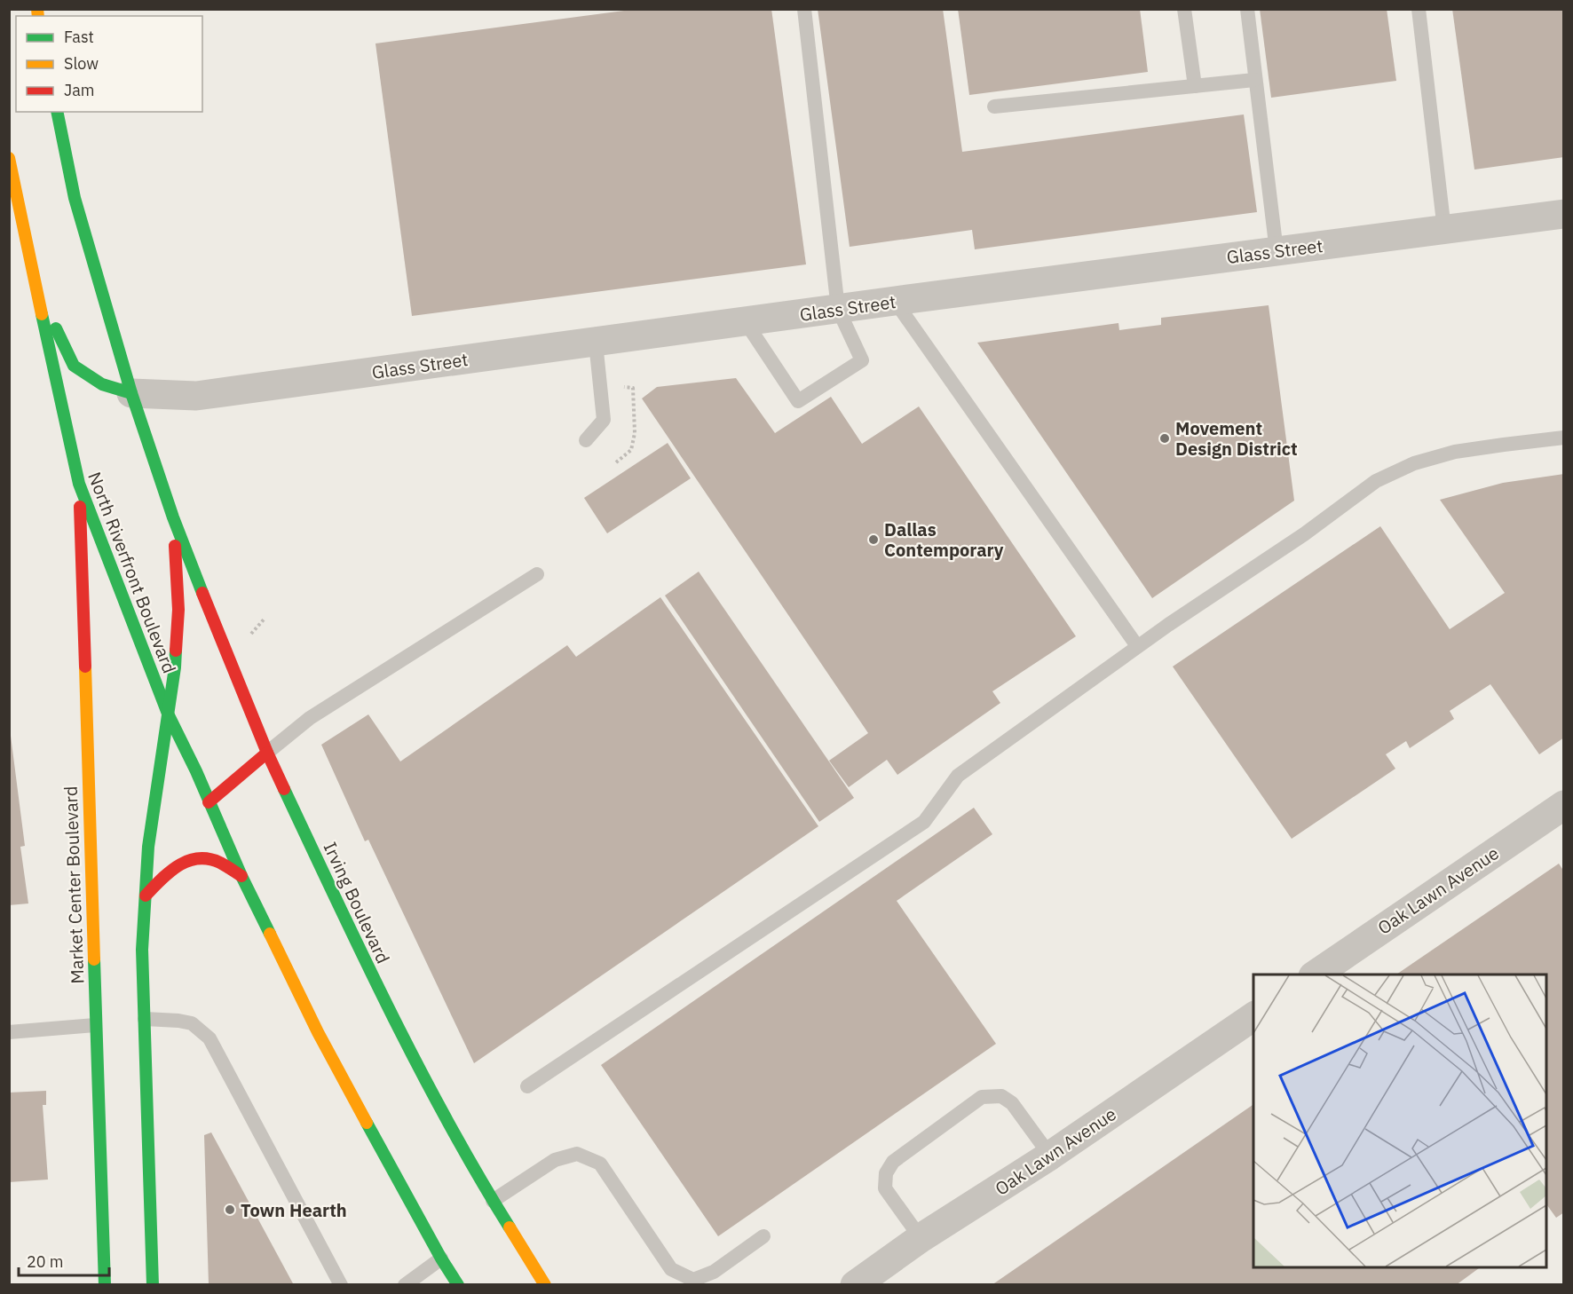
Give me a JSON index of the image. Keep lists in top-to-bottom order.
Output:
{
  "streets": {
    "main road": ["North Riverfront Boulevard", "Market Center Boulevard", "Irving Boulevard"],
    "street": ["Glass Street", "Oak Lawn Avenue"]
  },
  "crossings": [
    ["North Riverfront Boulevard", "Market Center Boulevard"]
  ],
  "places": ["Movement Design District", "Dallas Contemporary", "Town Hearth"],
  "legend": ["Fast", "Slow", "Jam"],
  "scale_bar": "20 m"
}
